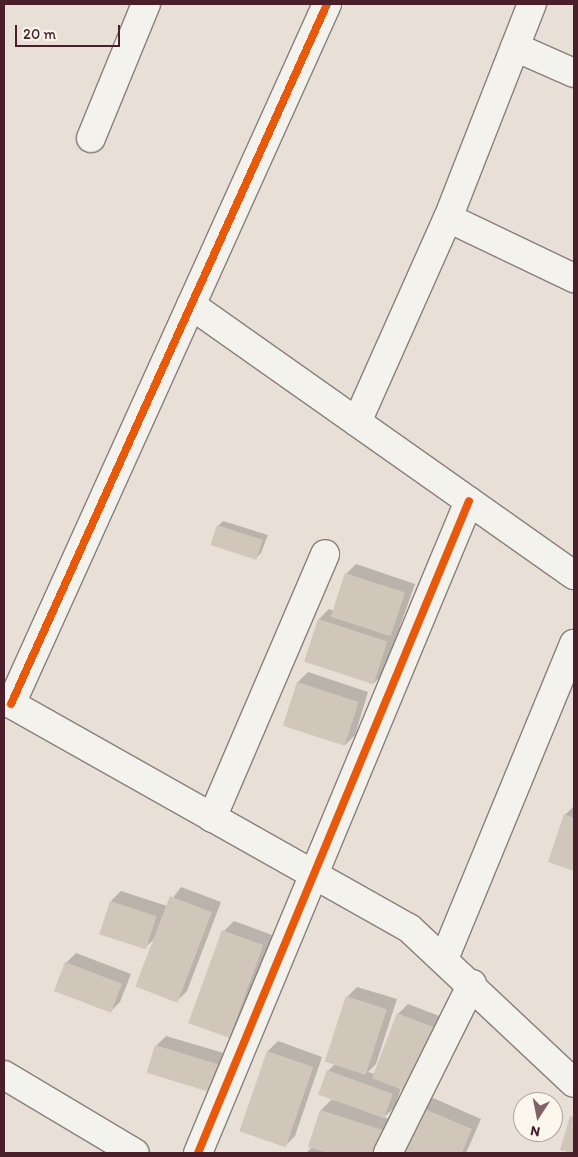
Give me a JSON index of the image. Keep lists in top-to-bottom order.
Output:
{
  "scale_bar": "20 m",
  "north": "bottom"
}
